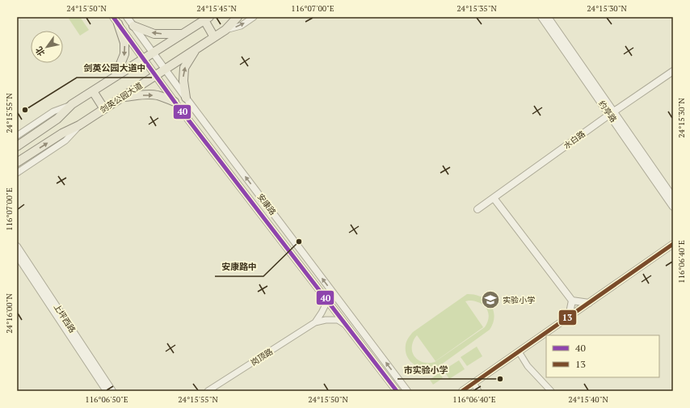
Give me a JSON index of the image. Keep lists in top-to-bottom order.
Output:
{
  "streets": {
    "main road": ["剑英公园大道"],
    "street": [
      "约亭路",
      "水白路",
      "安康路",
      "上坪西路",
      "岗顶路"
    ]
  },
  "crossings": [
    ["剑英公园大道", "安康路"],
    ["约亭路", "水白路"]
  ],
  "places": {
    "other": ["剑英公园大道中", "安康路中", "市实验小学"],
    "school or university": ["实验小学"]
  },
  "lines": ["transit line 40", "transit line 13"],
  "legend": ["40", "13"],
  "north": "bottom left",
  "coordinates": [
    "24°15'50\"N",
    "24°15'45\"N",
    "116°07'00\"E",
    "24°15'35\"N",
    "24°15'30\"N",
    "24°15'55\"N",
    "116°06'40\"E",
    "24°16'00\"N",
    "116°06'50\"E",
    "24°15'40\"N"
  ]
}
